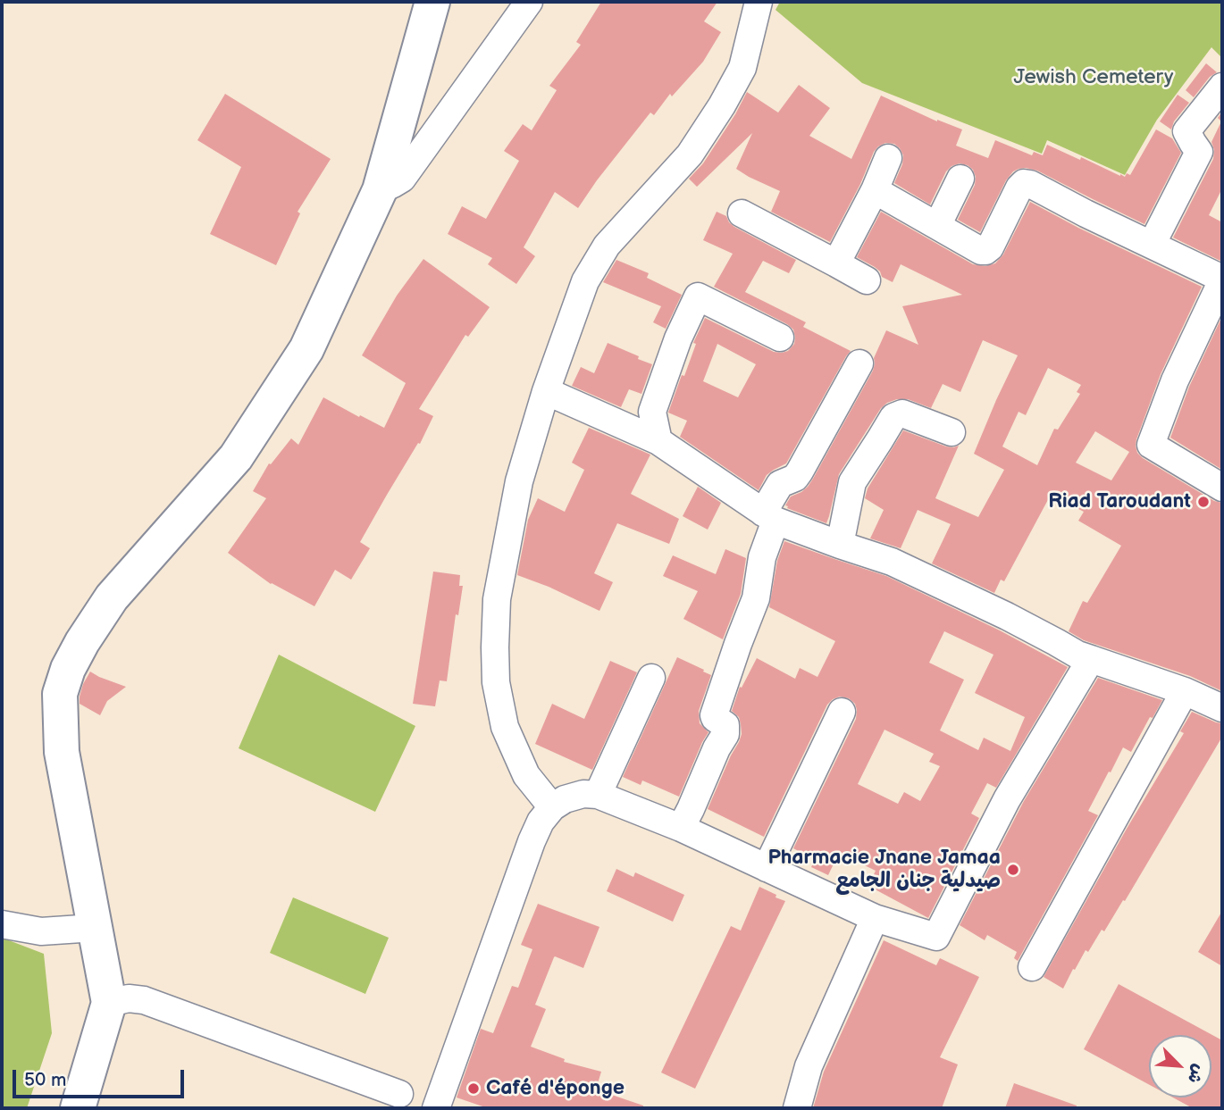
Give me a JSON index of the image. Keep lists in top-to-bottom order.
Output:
{
  "parks": ["Jewish Cemetery"],
  "places": ["Riad Taroudant", "Pharmacie Jnane Jamaa صيدلية جنان الجامع", "Café d'éponge"],
  "scale_bar": "50 m",
  "north": "bottom right"
}
